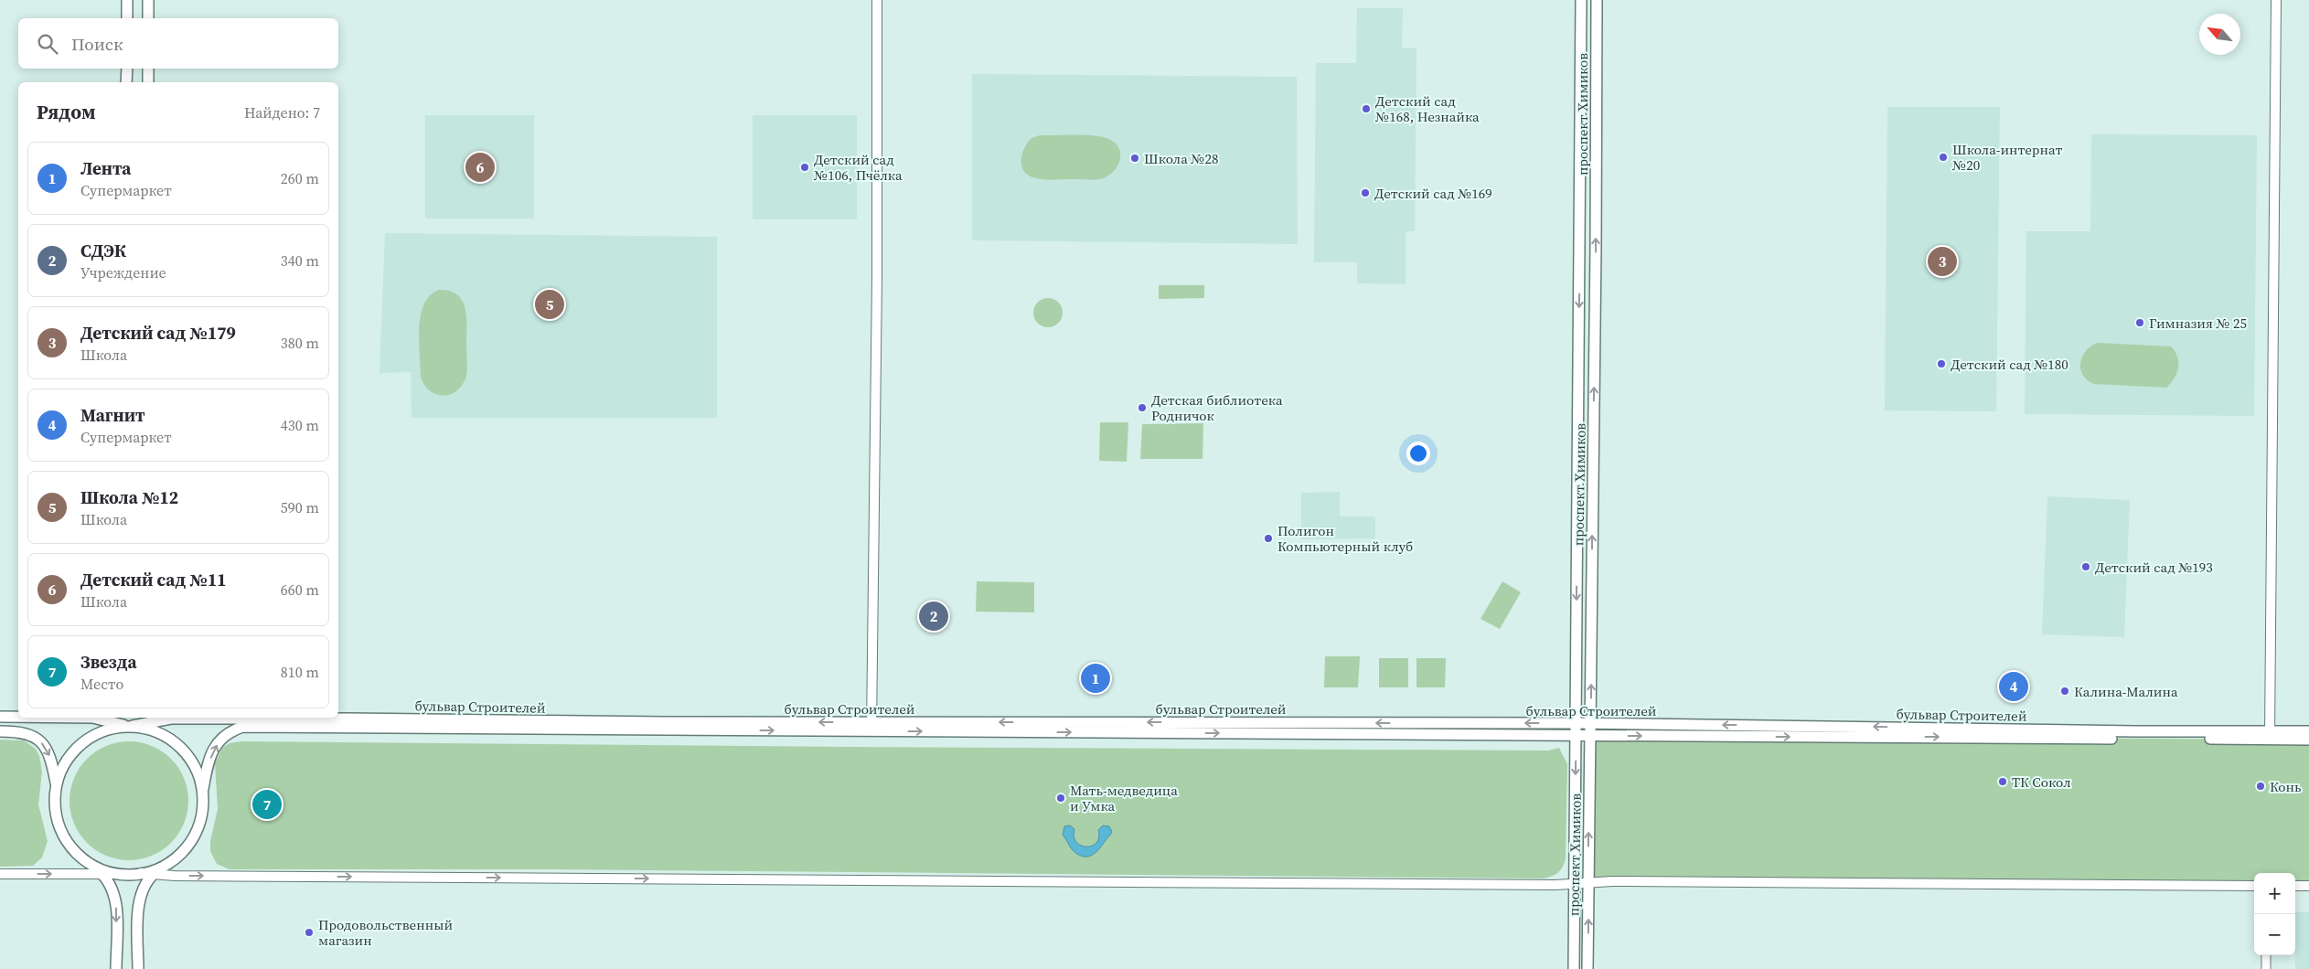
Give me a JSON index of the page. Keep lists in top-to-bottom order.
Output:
{
  "streets": {
    "main road": ["проспект Химиков", "бульвар Строителей"]
  },
  "crossings": [
    ["проспект Химиков", "бульвар Строителей"]
  ],
  "places": [
    "Детский сад №168, Незнайка",
    "Школа-интернат №20",
    "Школа №28",
    "Детский сад №106, Пчёлка",
    "Детский сад №169",
    "Гимназия № 25",
    "Детский сад №180",
    "Детская библиотека Родничок",
    "Полигон Компьютерный клуб",
    "Детский сад №193",
    "Калина-Малина",
    "ТК Сокол",
    "Конь",
    "Мать-медведица и Умка",
    "Продовольственный магазин"
  ],
  "north": "top left",
  "page": {
    "search": "Поиск",
    "heading": ["Рядом", "Найдено: 7"],
    "list": [
      {
        "mark": "1",
        "name": "Лента",
        "note": "Супермаркет",
        "value": "260 m"
      },
      {
        "mark": "2",
        "name": "СДЭК",
        "note": "Учреждение",
        "value": "340 m"
      },
      {
        "mark": "3",
        "name": "Детский сад №179",
        "note": "Школа",
        "value": "380 m"
      },
      {
        "mark": "4",
        "name": "Магнит",
        "note": "Супермаркет",
        "value": "430 m"
      },
      {
        "mark": "5",
        "name": "Школа №12",
        "note": "Школа",
        "value": "590 m"
      },
      {
        "mark": "6",
        "name": "Детский сад №11",
        "note": "Школа",
        "value": "660 m"
      },
      {
        "mark": "7",
        "name": "Звезда",
        "note": "Место",
        "value": "810 m"
      }
    ],
    "pins": [
      "6",
      "3",
      "5",
      "2",
      "1",
      "4",
      "7"
    ],
    "map_buttons": ["+", "−"]
  }
}
